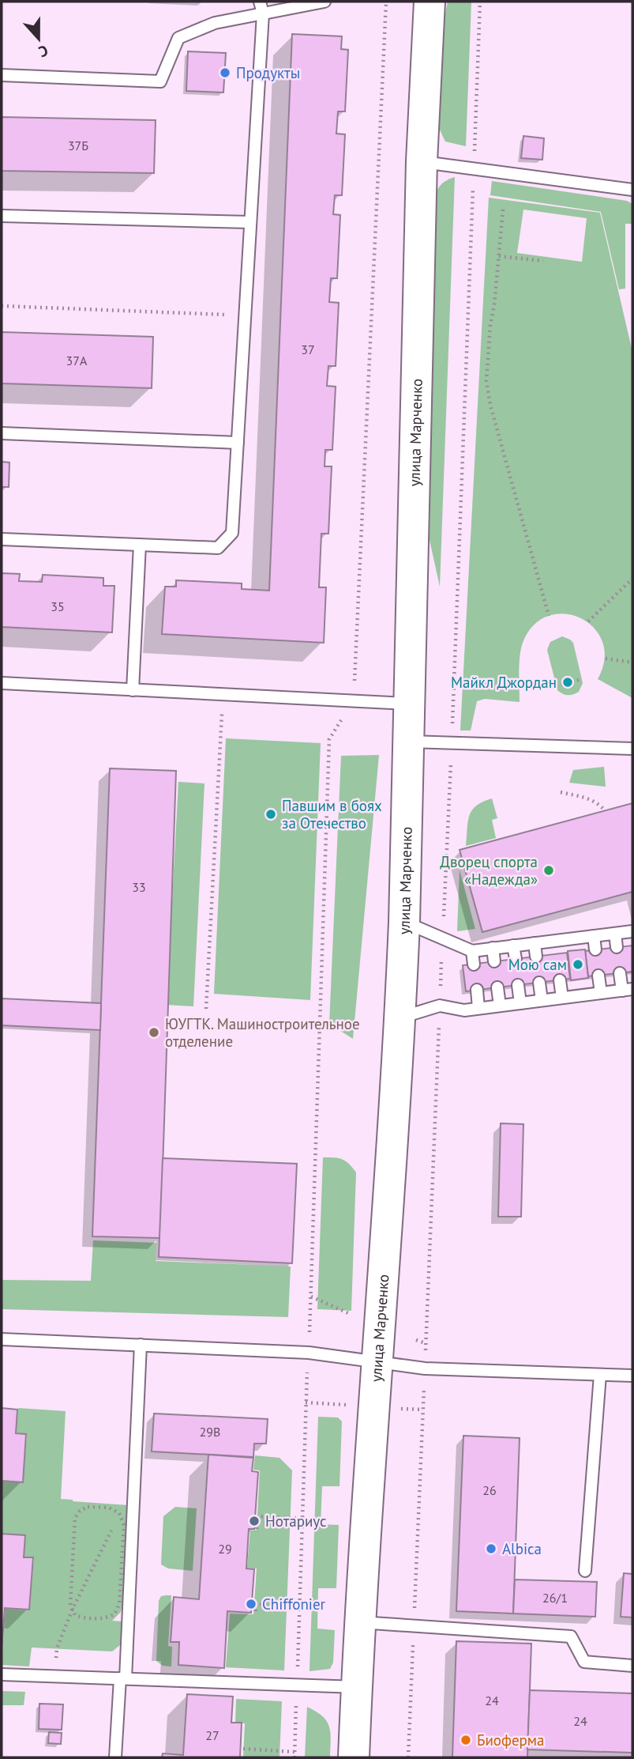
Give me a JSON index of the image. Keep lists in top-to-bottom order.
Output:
{
  "streets": {
    "street": ["улица Марченко"]
  },
  "places": [
    "Продукты",
    "Майкл Джордан",
    "Павшим в боях за Отечество",
    "Дворец спорта «Надежда»",
    "Мою сам",
    "ЮУГТК. Машиностроительное отделение",
    "Нотариус",
    "Albica",
    "Chiffonier",
    "Биоферма"
  ],
  "house_numbers": [
    "37Б",
    "37",
    "37А",
    "35",
    "33",
    "29В",
    "26",
    "29",
    "26/1",
    "24",
    "24",
    "27"
  ],
  "north": "bottom"
}
